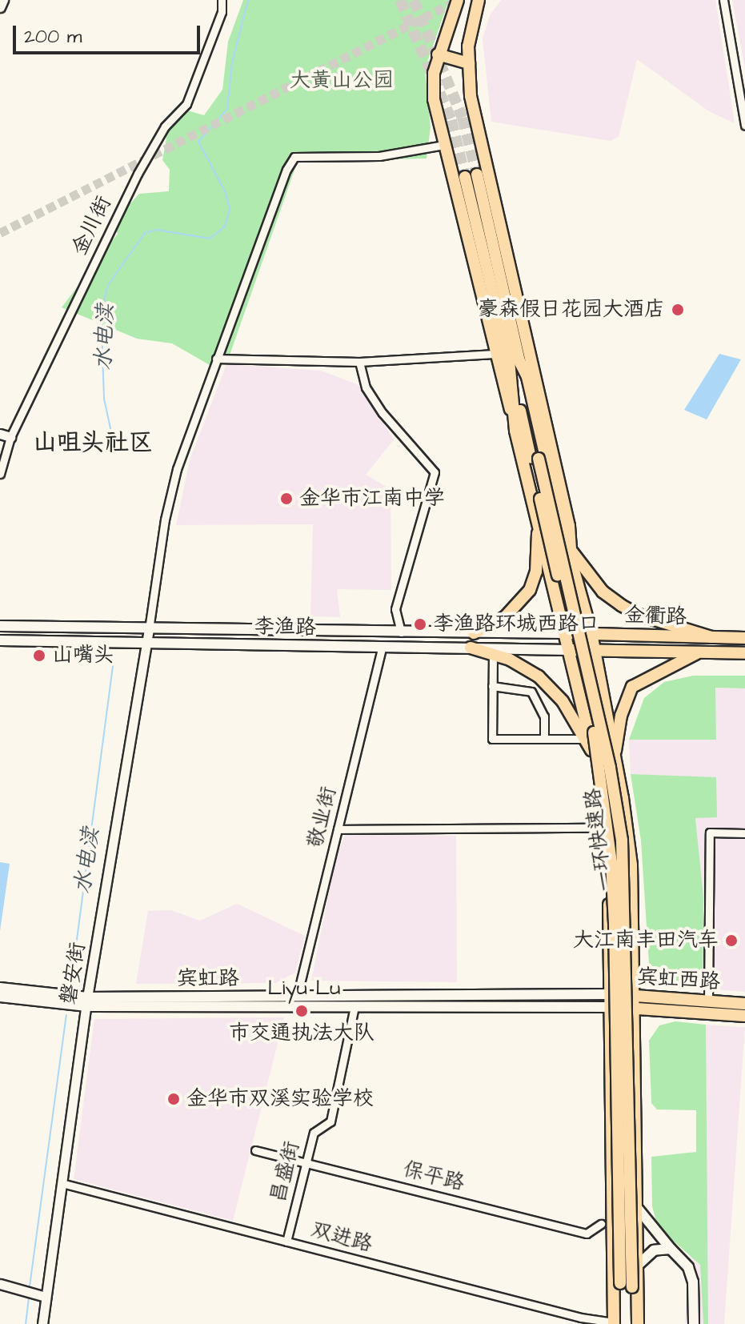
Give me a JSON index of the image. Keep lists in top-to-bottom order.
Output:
{
  "streets": {
    "main road": [
      "金衢路",
      "李渔路",
      "一环快速路",
      "宾虹路",
      "宾虹西路",
      "Liyu Lu"
    ],
    "street": [
      "金川街",
      "敬业街",
      "磐安街",
      "昌盛街",
      "保平路",
      "双进路"
    ]
  },
  "crossings": [
    ["金衢路", "李渔路"],
    ["李渔路", "敬业街"],
    ["李渔路", "磐安街"],
    ["敬业街", "宾虹路"],
    ["一环快速路", "双进路"],
    ["磐安街", "宾虹路"],
    ["磐安街", "Liyu Lu"],
    ["磐安街", "双进路"],
    ["宾虹路", "宾虹西路"],
    ["宾虹路", "Liyu Lu"],
    ["宾虹西路", "Liyu Lu"],
    ["Liyu Lu", "昌盛街"],
    ["昌盛街", "保平路"],
    ["昌盛街", "双进路"]
  ],
  "districts": ["山咀头社区"],
  "water": ["水电渎"],
  "parks": ["大黄山公园"],
  "places": [
    "豪森假日花园大酒店",
    "金华市江南中学",
    "李渔路环城西路口",
    "山嘴头",
    "大江南丰田汽车",
    "市交通执法大队",
    "金华市双溪实验学校"
  ],
  "scale_bar": "200 m"
}
